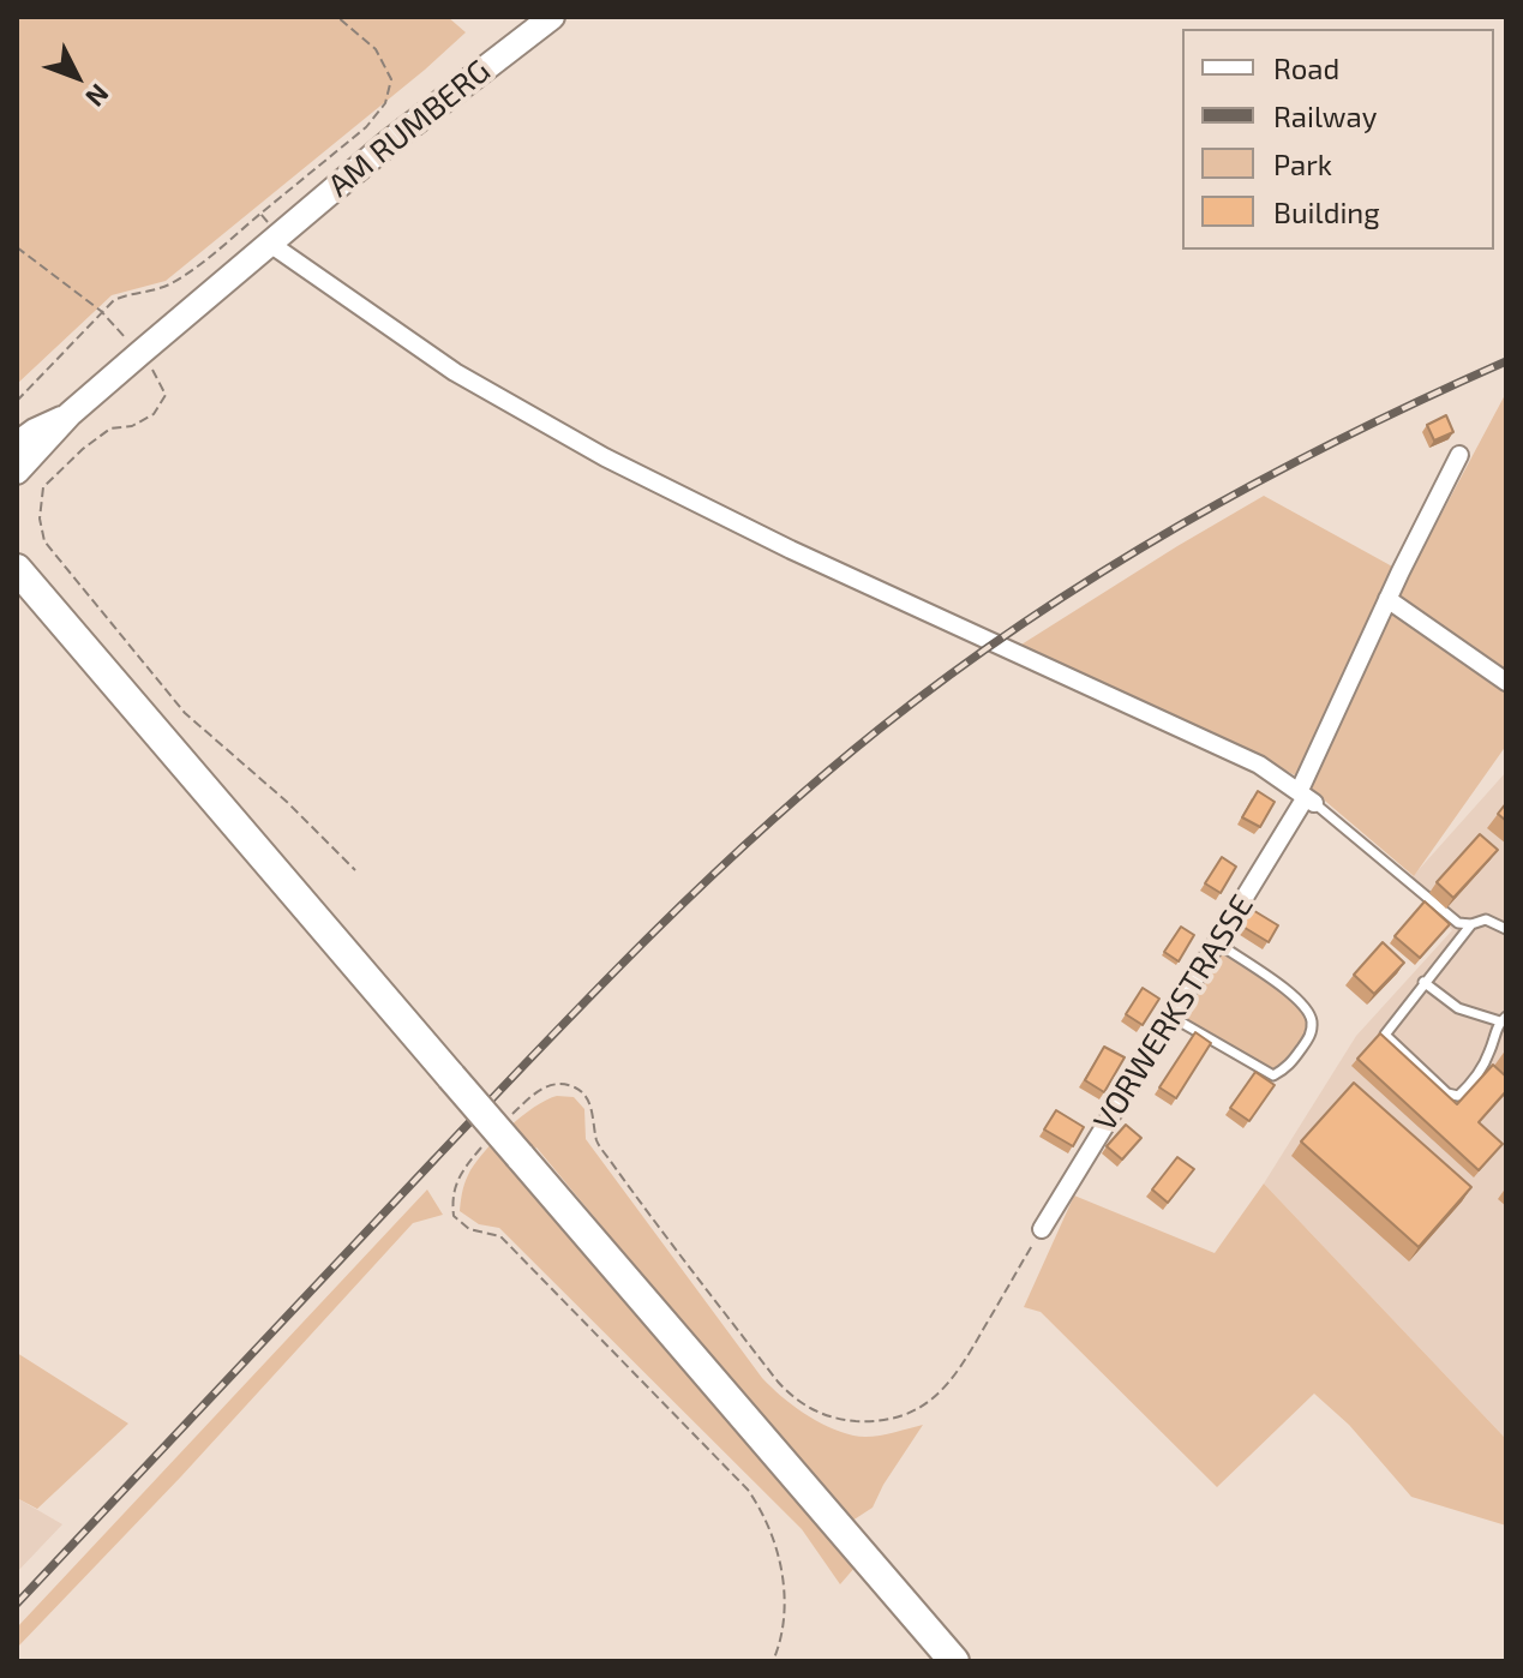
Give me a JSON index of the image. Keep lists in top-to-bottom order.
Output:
{
  "streets": {
    "main road": ["AM RUMBERG"],
    "street": ["VORWERKSTRASSE"]
  },
  "legend": [
    "Road",
    "Railway",
    "Park",
    "Building"
  ],
  "north": "bottom right"
}
